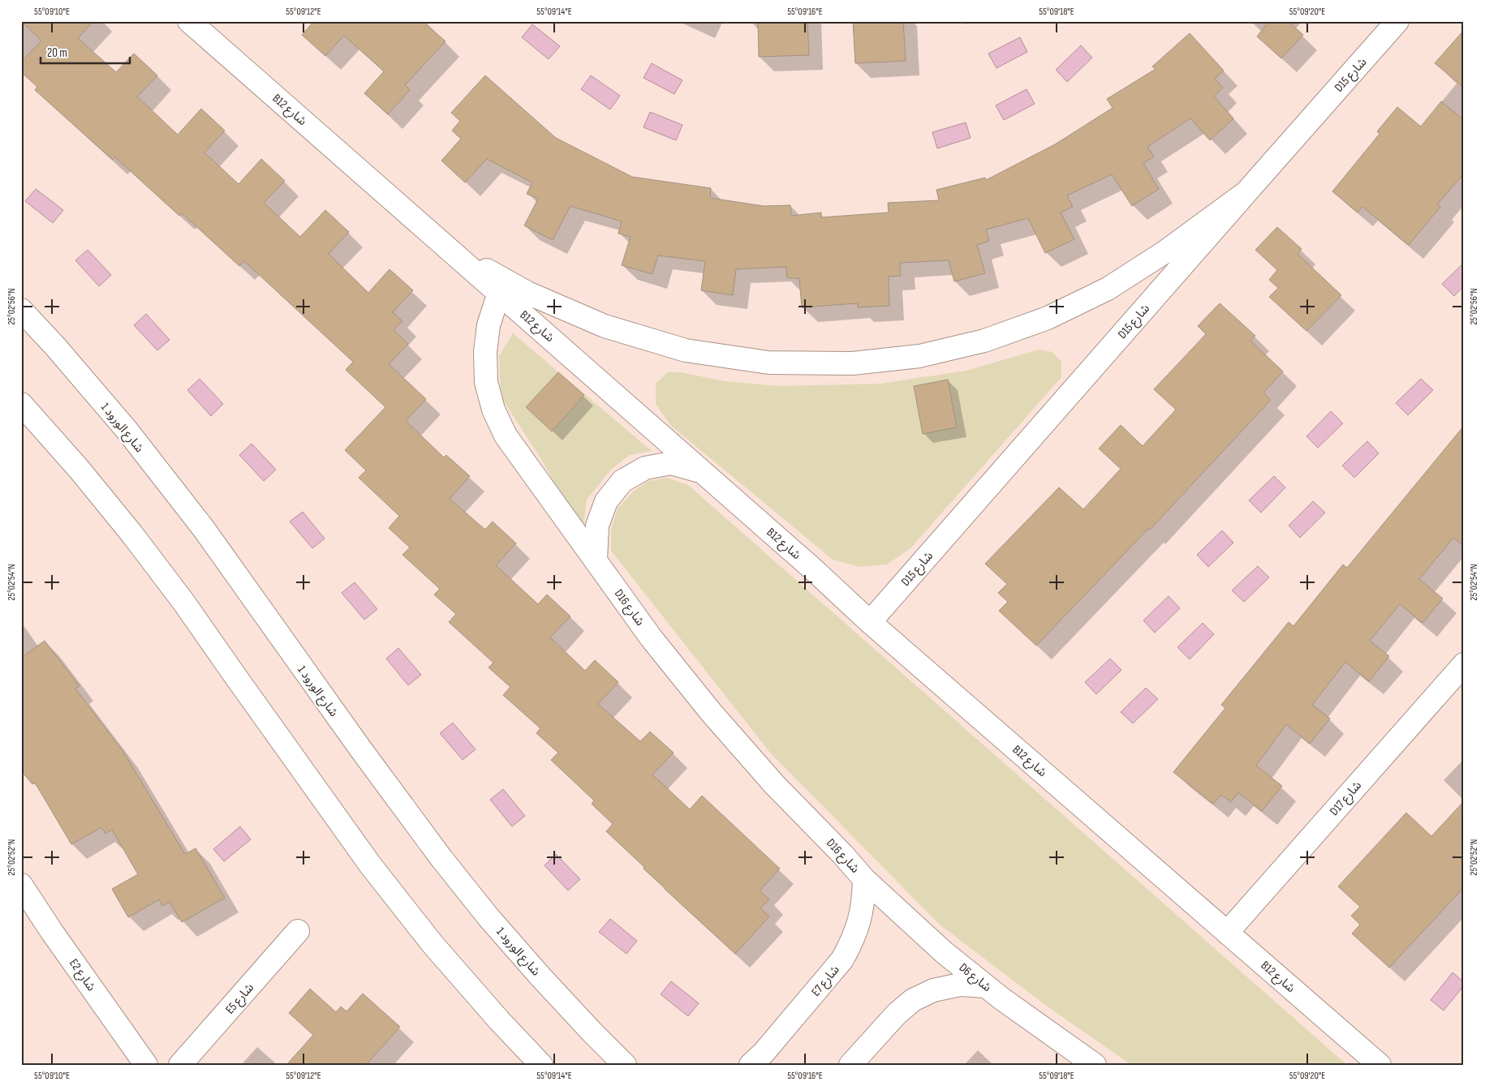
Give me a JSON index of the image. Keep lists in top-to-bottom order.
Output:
{
  "streets": {
    "street": [
      "D15 شارع",
      "B12 شارع",
      "شارع الورود 1",
      "D16 شارع",
      "D17 شارع",
      "E2 شارع",
      "D6 شارع",
      "E7 شارع",
      "E5 شارع"
    ]
  },
  "crossings": [
    ["D15 شارع", "B12 شارع"],
    ["B12 شارع", "D16 شارع"],
    ["B12 شارع", "D17 شارع"],
    ["D16 شارع", "D6 شارع"],
    ["D16 شارع", "E7 شارع"],
    ["D6 شارع", "E7 شارع"]
  ],
  "scale_bar": "20 m",
  "coordinates": [
    "55°09'10\"E",
    "55°09'12\"E",
    "55°09'14\"E",
    "55°09'16\"E",
    "55°09'18\"E",
    "55°09'20\"E",
    "25°02'56\"N",
    "25°02'54\"N",
    "25°02'52\"N"
  ]
}
